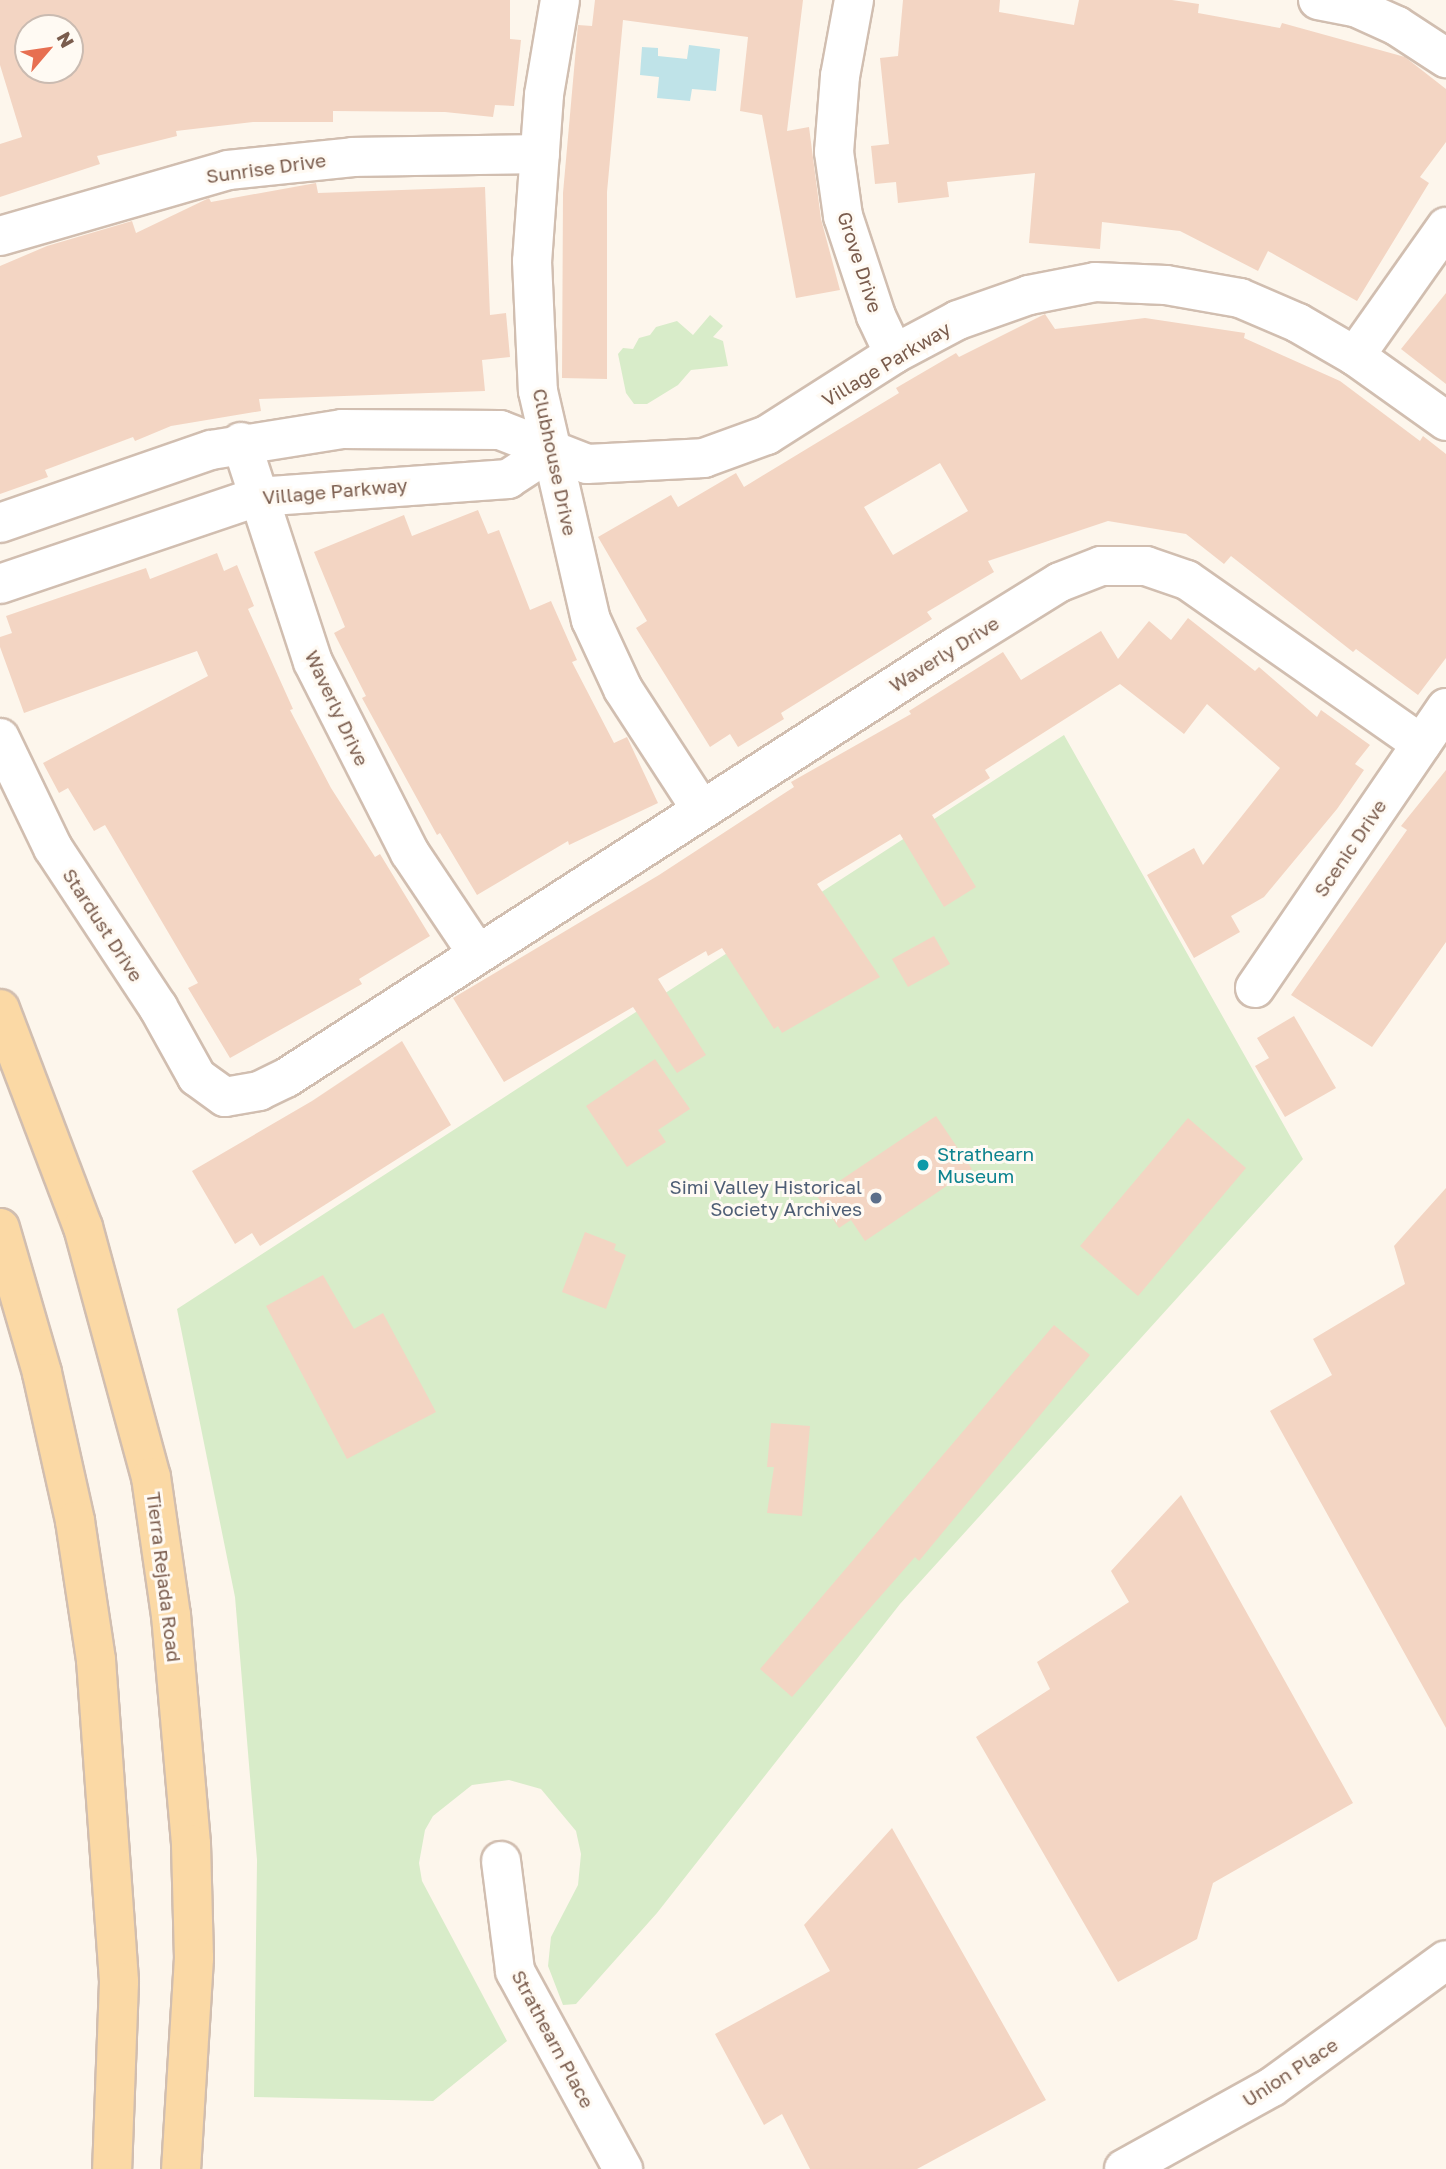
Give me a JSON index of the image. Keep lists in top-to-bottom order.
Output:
{
  "streets": {
    "main road": ["Tierra Rejada Road"],
    "street": [
      "Sunrise Drive",
      "Grove Drive",
      "Village Parkway",
      "Clubhouse Drive",
      "Waverly Drive",
      "Scenic Drive",
      "Stardust Drive",
      "Strathearn Place",
      "Union Place"
    ]
  },
  "crossings": [
    ["Sunrise Drive", "Clubhouse Drive"],
    ["Grove Drive", "Village Parkway"],
    ["Village Parkway", "Clubhouse Drive"],
    ["Village Parkway", "Waverly Drive"],
    ["Clubhouse Drive", "Waverly Drive"],
    ["Waverly Drive", "Scenic Drive"],
    ["Waverly Drive", "Stardust Drive"]
  ],
  "places": ["Strathearn Museum", "Simi Valley Historical Society Archives"],
  "north": "top right"
}
